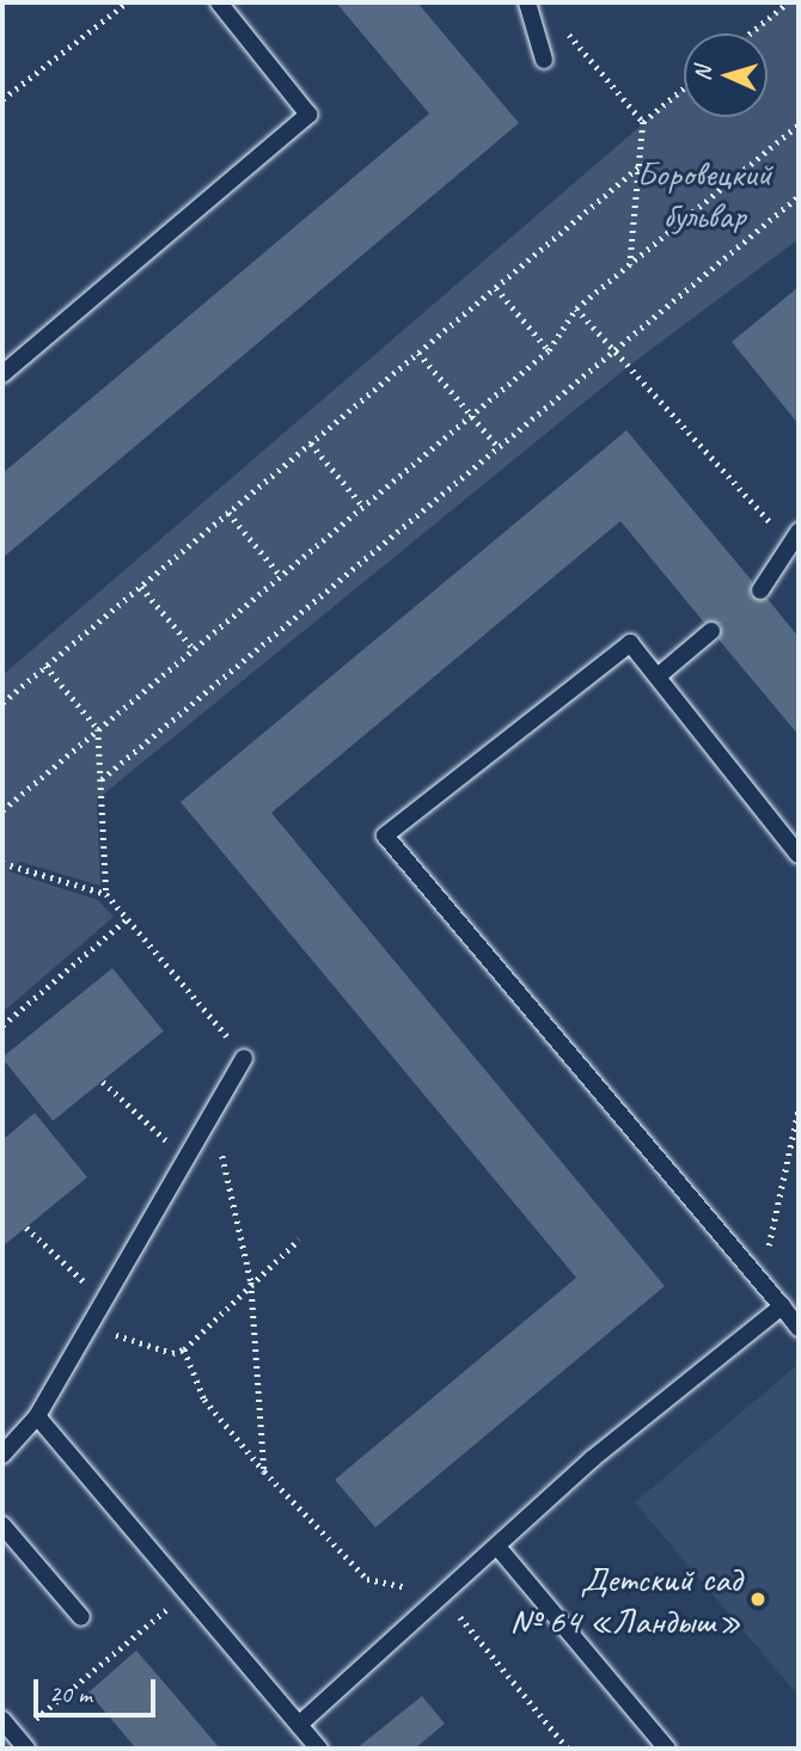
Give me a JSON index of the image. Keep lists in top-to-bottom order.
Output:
{
  "parks": ["Боровецкий бульвар"],
  "places": ["Детский сад № 64 «Ландыш»"],
  "scale_bar": "20 m",
  "north": "left"
}
